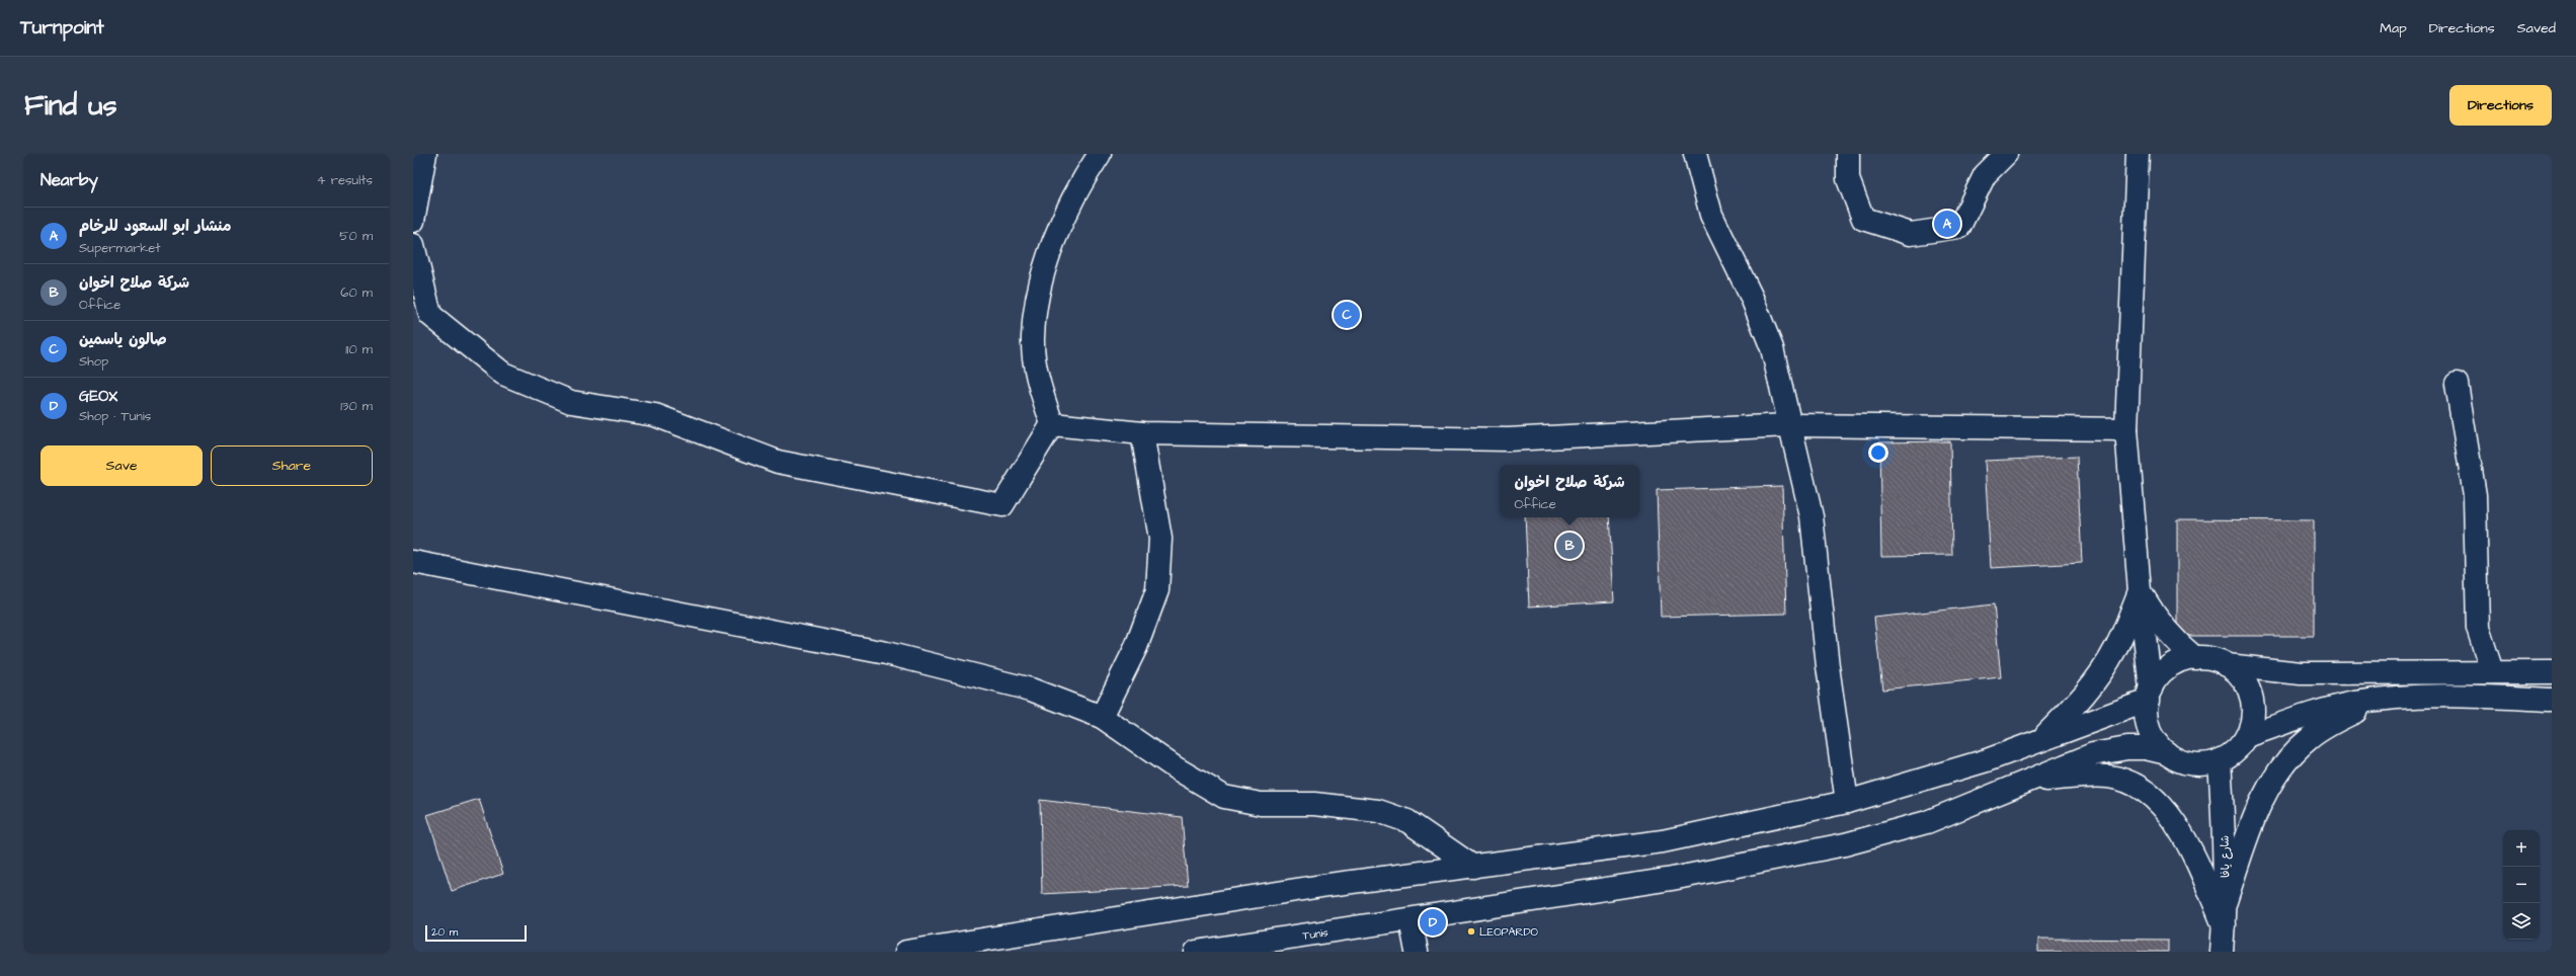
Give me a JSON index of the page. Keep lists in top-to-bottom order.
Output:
{
  "streets": {
    "street": ["شارع يافا", "Tunis"]
  },
  "crossings": [
    ["شارع يافا", "Tunis"]
  ],
  "places": ["LEOPARDO"],
  "scale_bar": "20 m",
  "page": {
    "header": "Turnpoint",
    "nav": ["Map", "Directions", "Saved"],
    "buttons": [
      "Directions",
      ["Save", "Share"]
    ],
    "title": "Find us",
    "heading": ["Nearby", "4 results"],
    "list": [
      {
        "mark": "A",
        "name": "منشار ابو السعود للرخام",
        "note": "Supermarket",
        "value": "50 m"
      },
      {
        "mark": "B",
        "name": "شركة صلاح اخوان",
        "note": "Office",
        "value": "60 m"
      },
      {
        "mark": "C",
        "name": "صالون ياسمين",
        "note": "Shop",
        "value": "110 m"
      },
      {
        "mark": "D",
        "name": "GEOX",
        "note": "Shop · Tunis",
        "value": "130 m"
      }
    ],
    "pins": [
      "A",
      "C",
      "B",
      "D"
    ],
    "popup": ["شركة صلاح اخوان", "Office"],
    "map_buttons": ["+", "−"],
    "scale": "20 m"
  }
}
